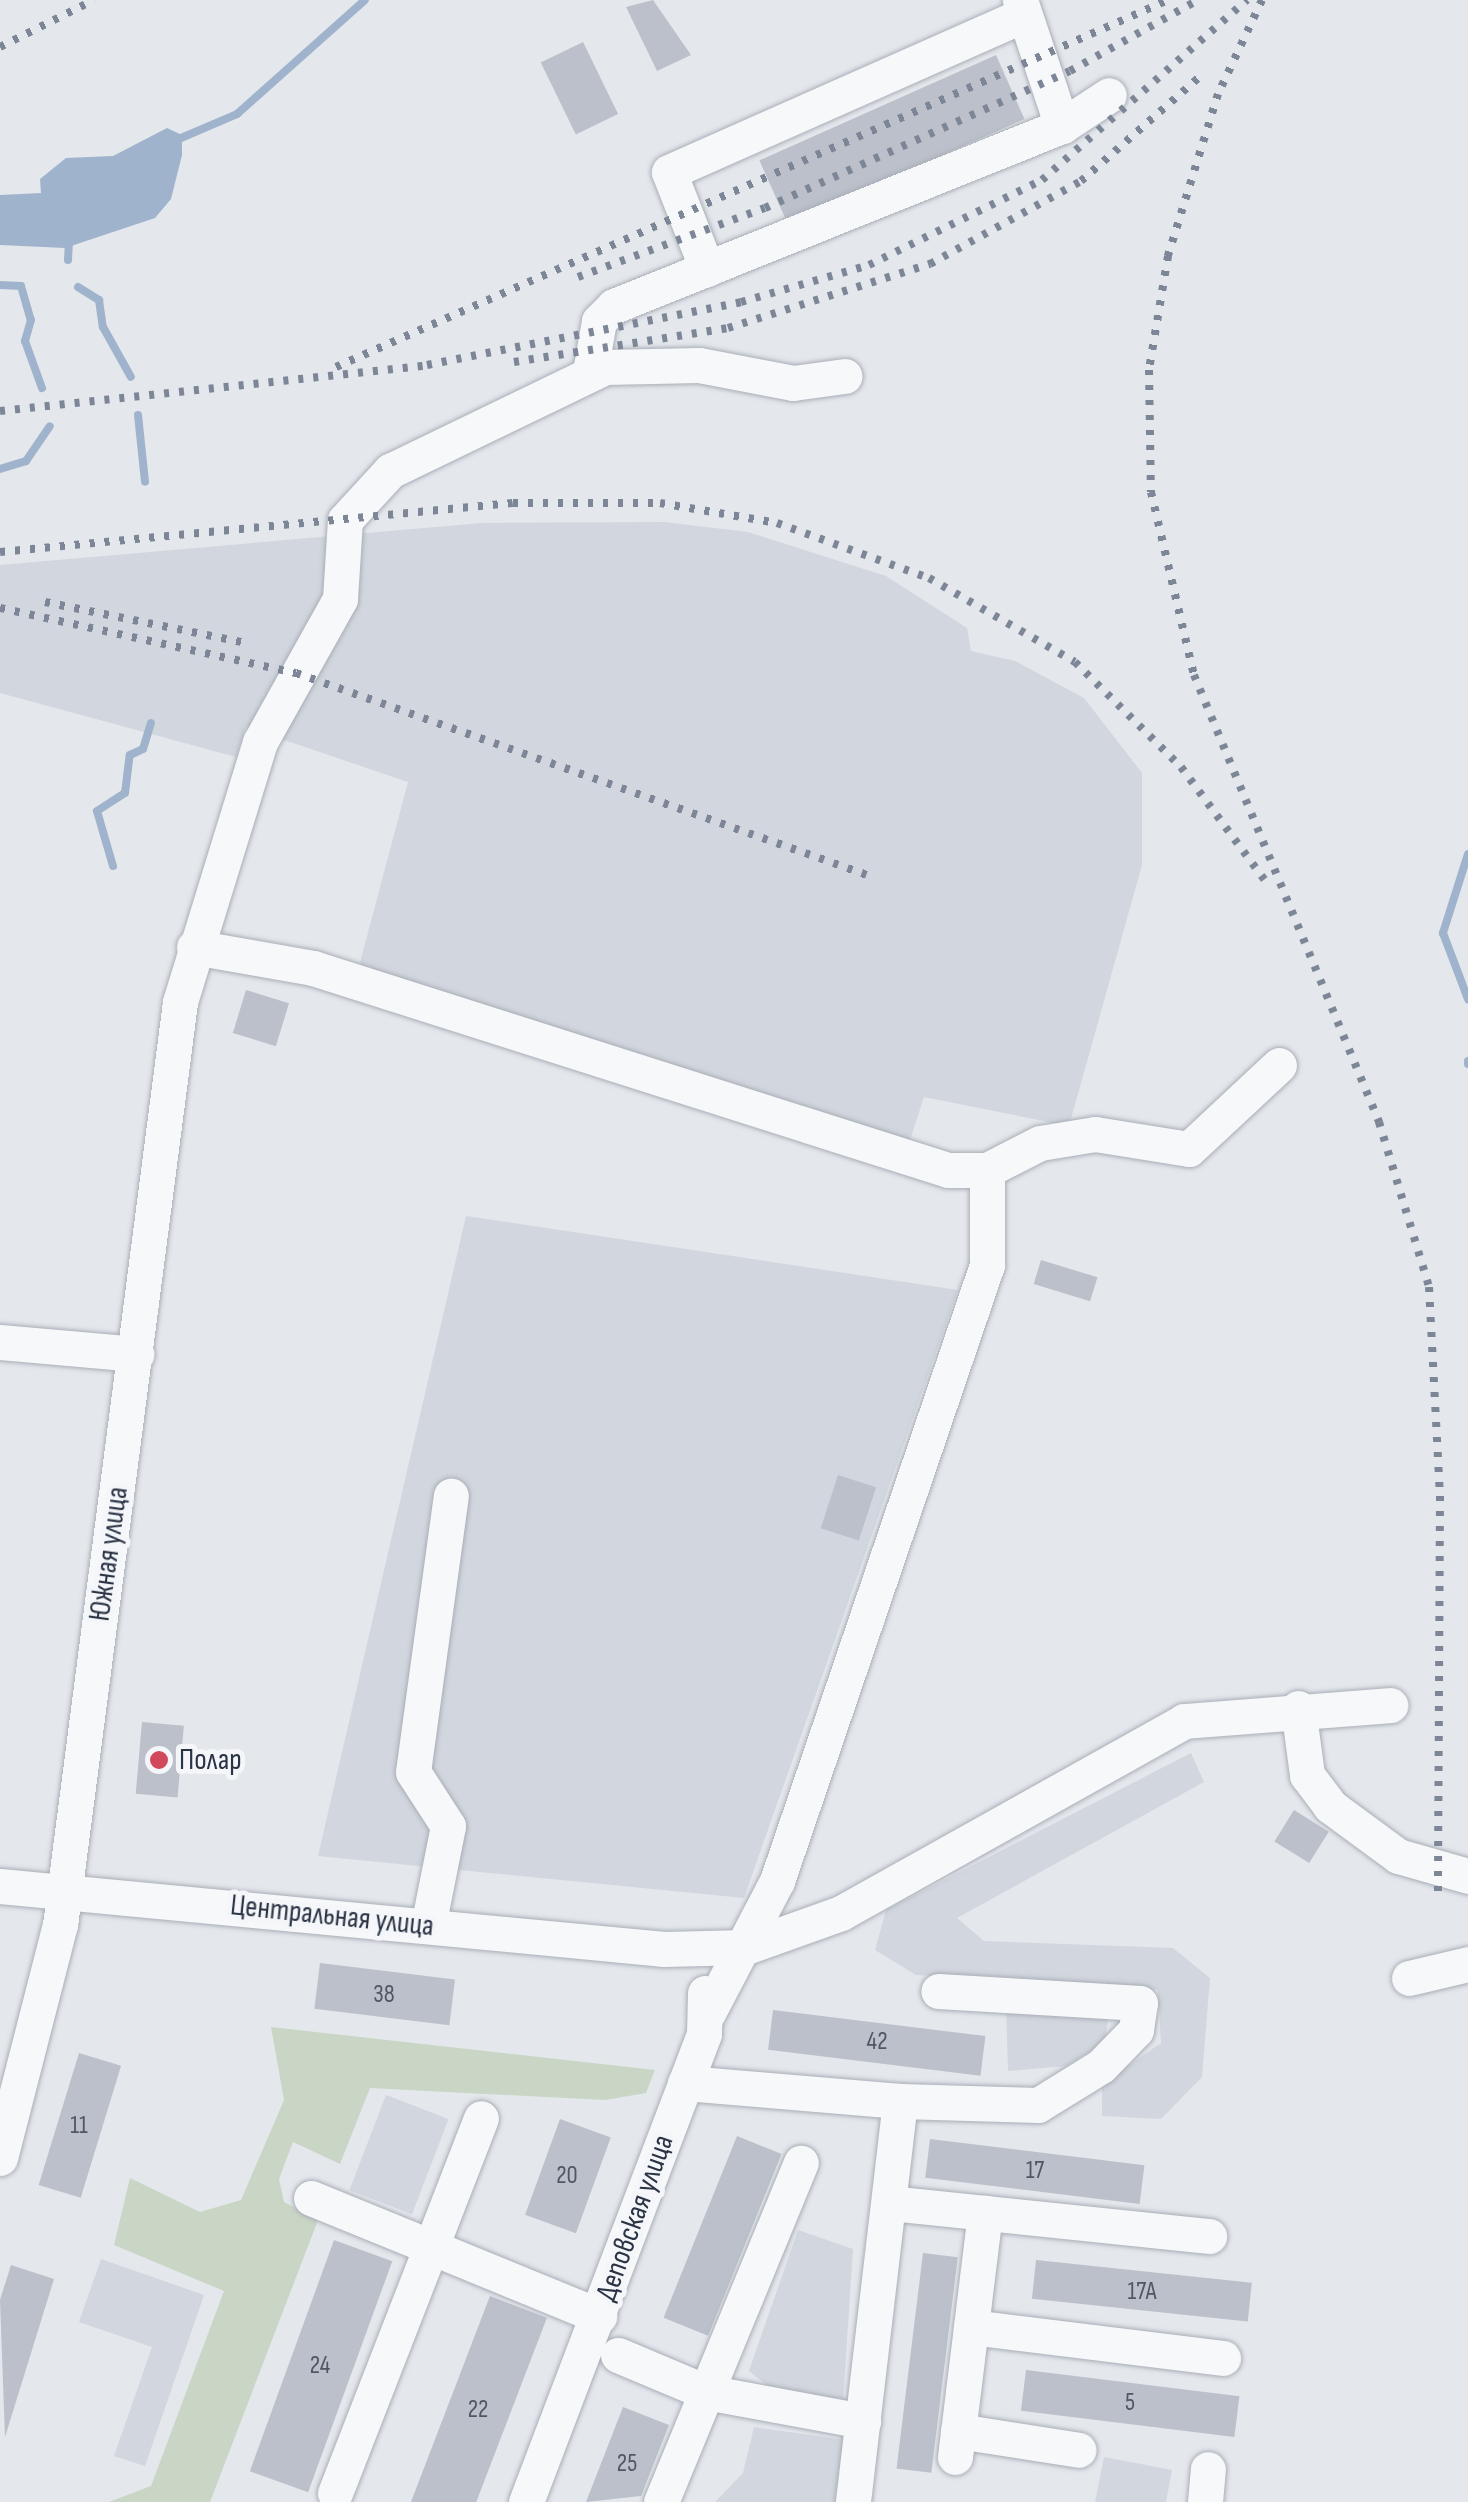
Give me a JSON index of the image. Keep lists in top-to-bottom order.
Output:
{
  "streets": {
    "street": ["Южная улица", "Центральная улица", "Деповская улица"]
  },
  "crossings": [
    ["Южная улица", "Центральная улица"],
    ["Центральная улица", "Деповская улица"]
  ],
  "places": ["Полар"],
  "house_numbers": [
    "38",
    "42",
    "11",
    "17",
    "20",
    "17А",
    "24",
    "5",
    "22",
    "25"
  ]
}
